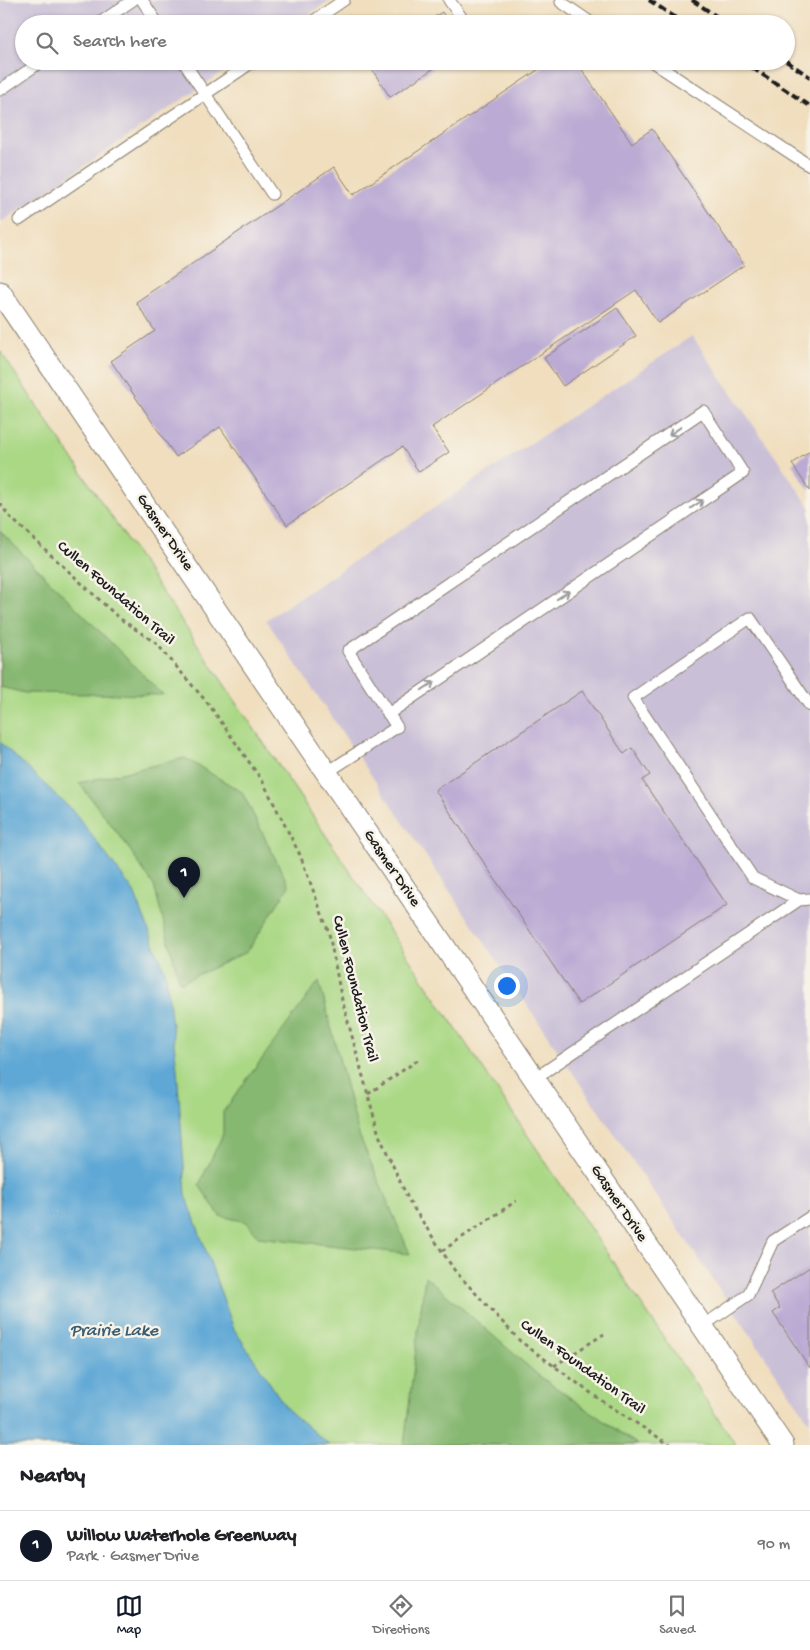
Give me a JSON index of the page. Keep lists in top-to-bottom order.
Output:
{
  "streets": {
    "street": ["Gasmer Drive"],
    "path": ["Cullen Foundation Trail"]
  },
  "water": ["Prairie Lake"],
  "page": {
    "search": "Search here",
    "pins": "1",
    "heading": "Nearby",
    "list": [
      {
        "mark": "1",
        "name": "Willow Waterhole Greenway",
        "note": "Park · Gasmer Drive",
        "value": "90 m"
      }
    ],
    "nav": ["Map", "Directions", "Saved"]
  }
}
